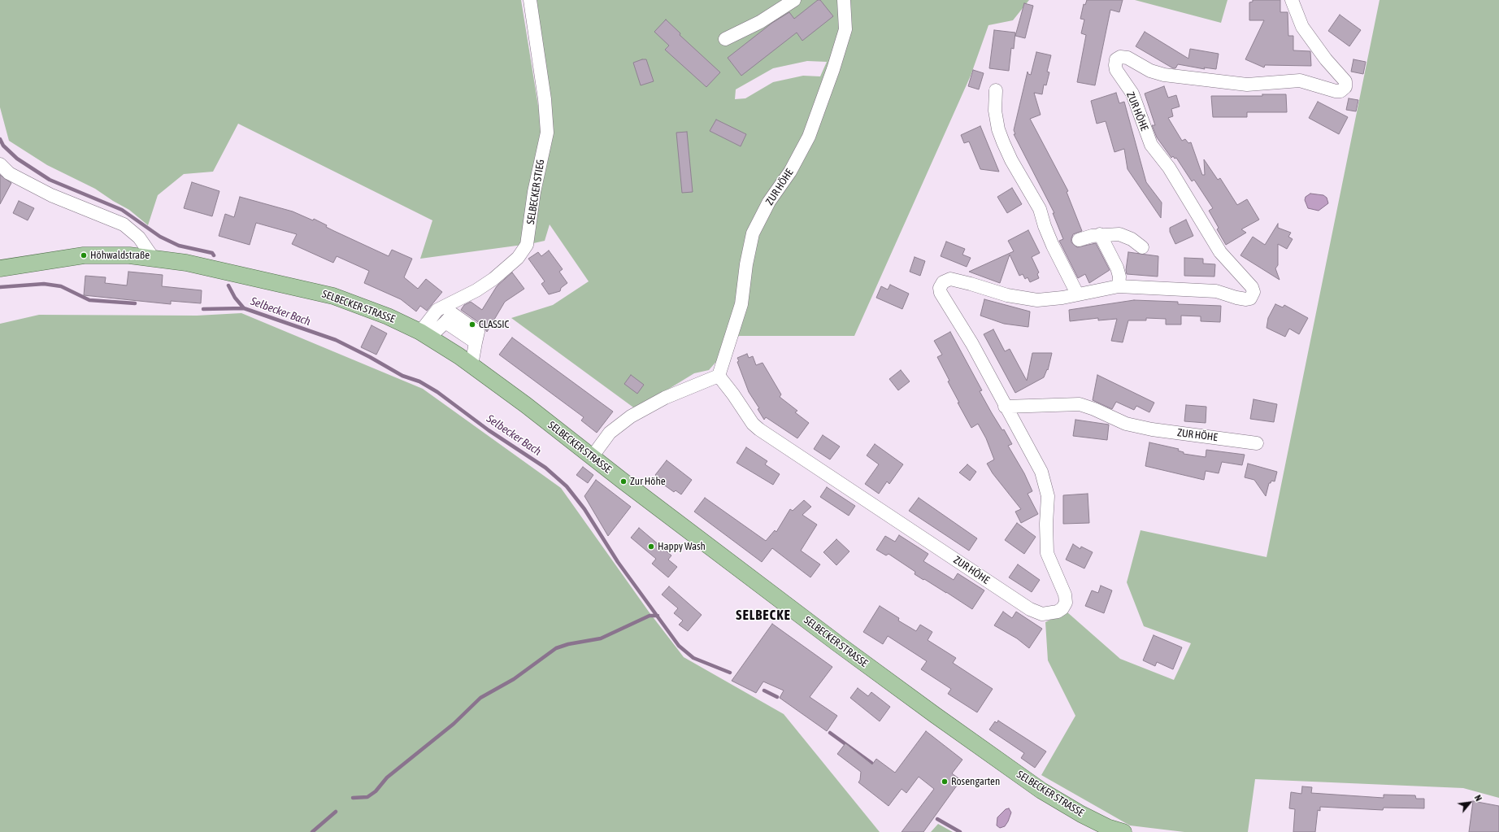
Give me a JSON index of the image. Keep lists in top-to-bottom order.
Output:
{
  "streets": {
    "main road": ["SELBECKER STRASSE"],
    "street": ["ZUR HÖHE", "SELBECKER STIEG"]
  },
  "crossings": [
    ["SELBECKER STIEG", "SELBECKER STRASSE"]
  ],
  "districts": ["SELBECKE"],
  "water": ["Selbecker Bach"],
  "places": [
    "Höhwaldstraße",
    "CLASSIC",
    "Zur Höhe",
    "Happy Wash",
    "Rosengarten"
  ],
  "north": "top right"
}
